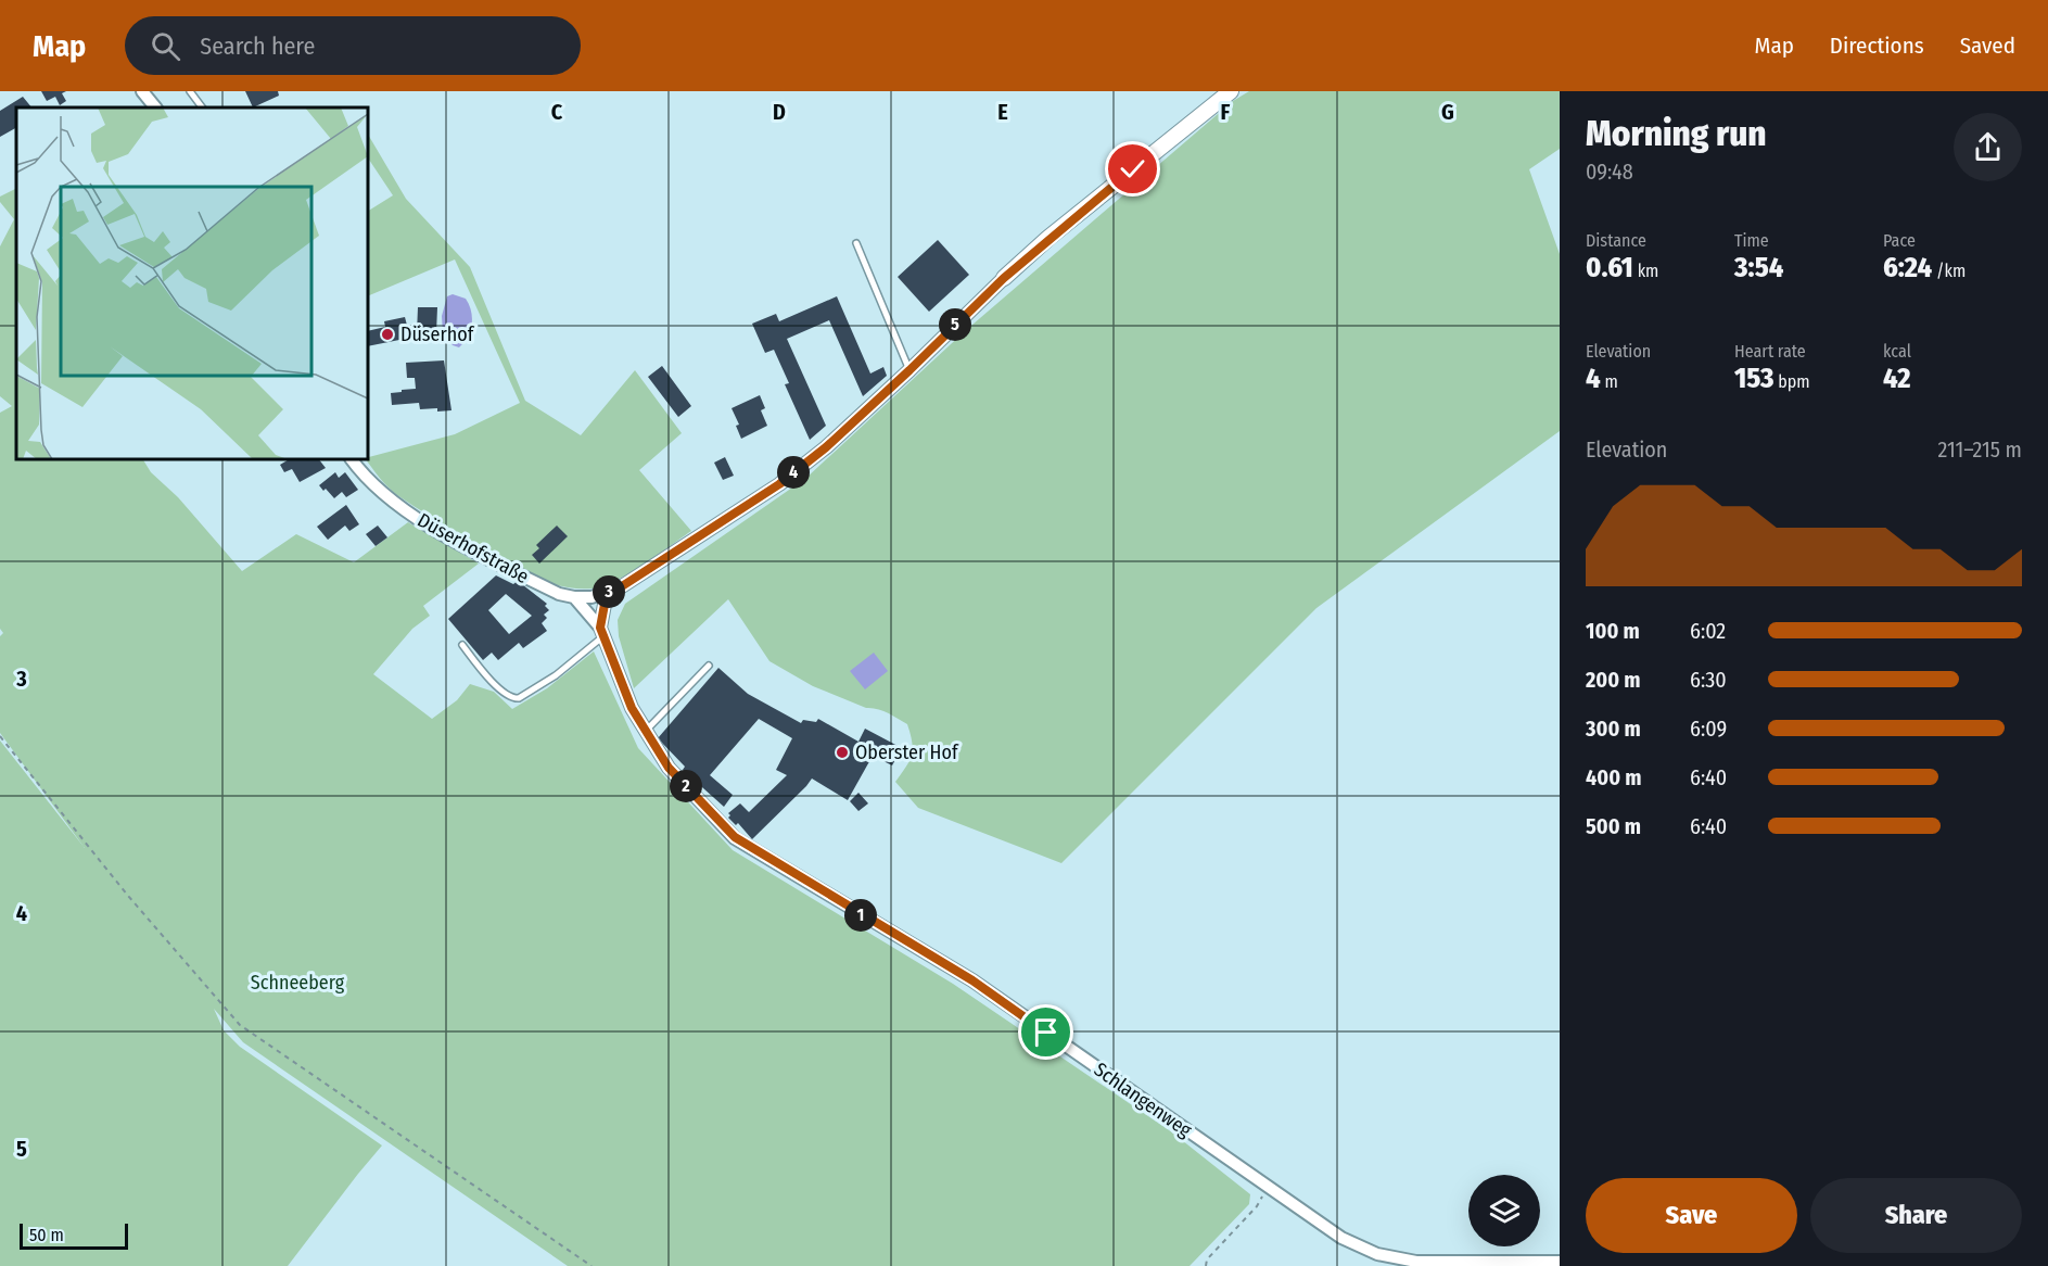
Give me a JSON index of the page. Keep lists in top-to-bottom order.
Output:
{
  "streets": {
    "street": ["Düserhofstraße", "Schlangenweg"]
  },
  "parks": ["Schneeberg"],
  "places": ["Düserhof", "Oberster Hof"],
  "scale_bar": "50 m",
  "page": {
    "header": "Map",
    "search": "Search here",
    "nav": ["Map", "Directions", "Saved"],
    "heading": ["Morning run", "09:48"],
    "stats": [
      ["Distance", "0.61 km"],
      ["Time", "3:54"],
      ["Pace", "6:24 /km"],
      ["Elevation", "4 m"],
      ["Heart rate", "153 bpm"],
      ["kcal", "42"]
    ],
    "pins": [
      "5",
      "4",
      "3",
      "2",
      "1"
    ],
    "chart": ["Elevation", "211–215 m"],
    "list": [
      {
        "name": "100 m",
        "note": "6:02"
      },
      {
        "name": "200 m",
        "note": "6:30"
      },
      {
        "name": "300 m",
        "note": "6:09"
      },
      {
        "name": "400 m",
        "note": "6:40"
      },
      {
        "name": "500 m",
        "note": "6:40"
      }
    ],
    "buttons": ["Save", "Share"],
    "scale": "50 m"
  },
  "grid": {
    "columns": [
      "C",
      "D",
      "E",
      "F",
      "G"
    ],
    "rows": ["3", "4", "5"]
  }
}
